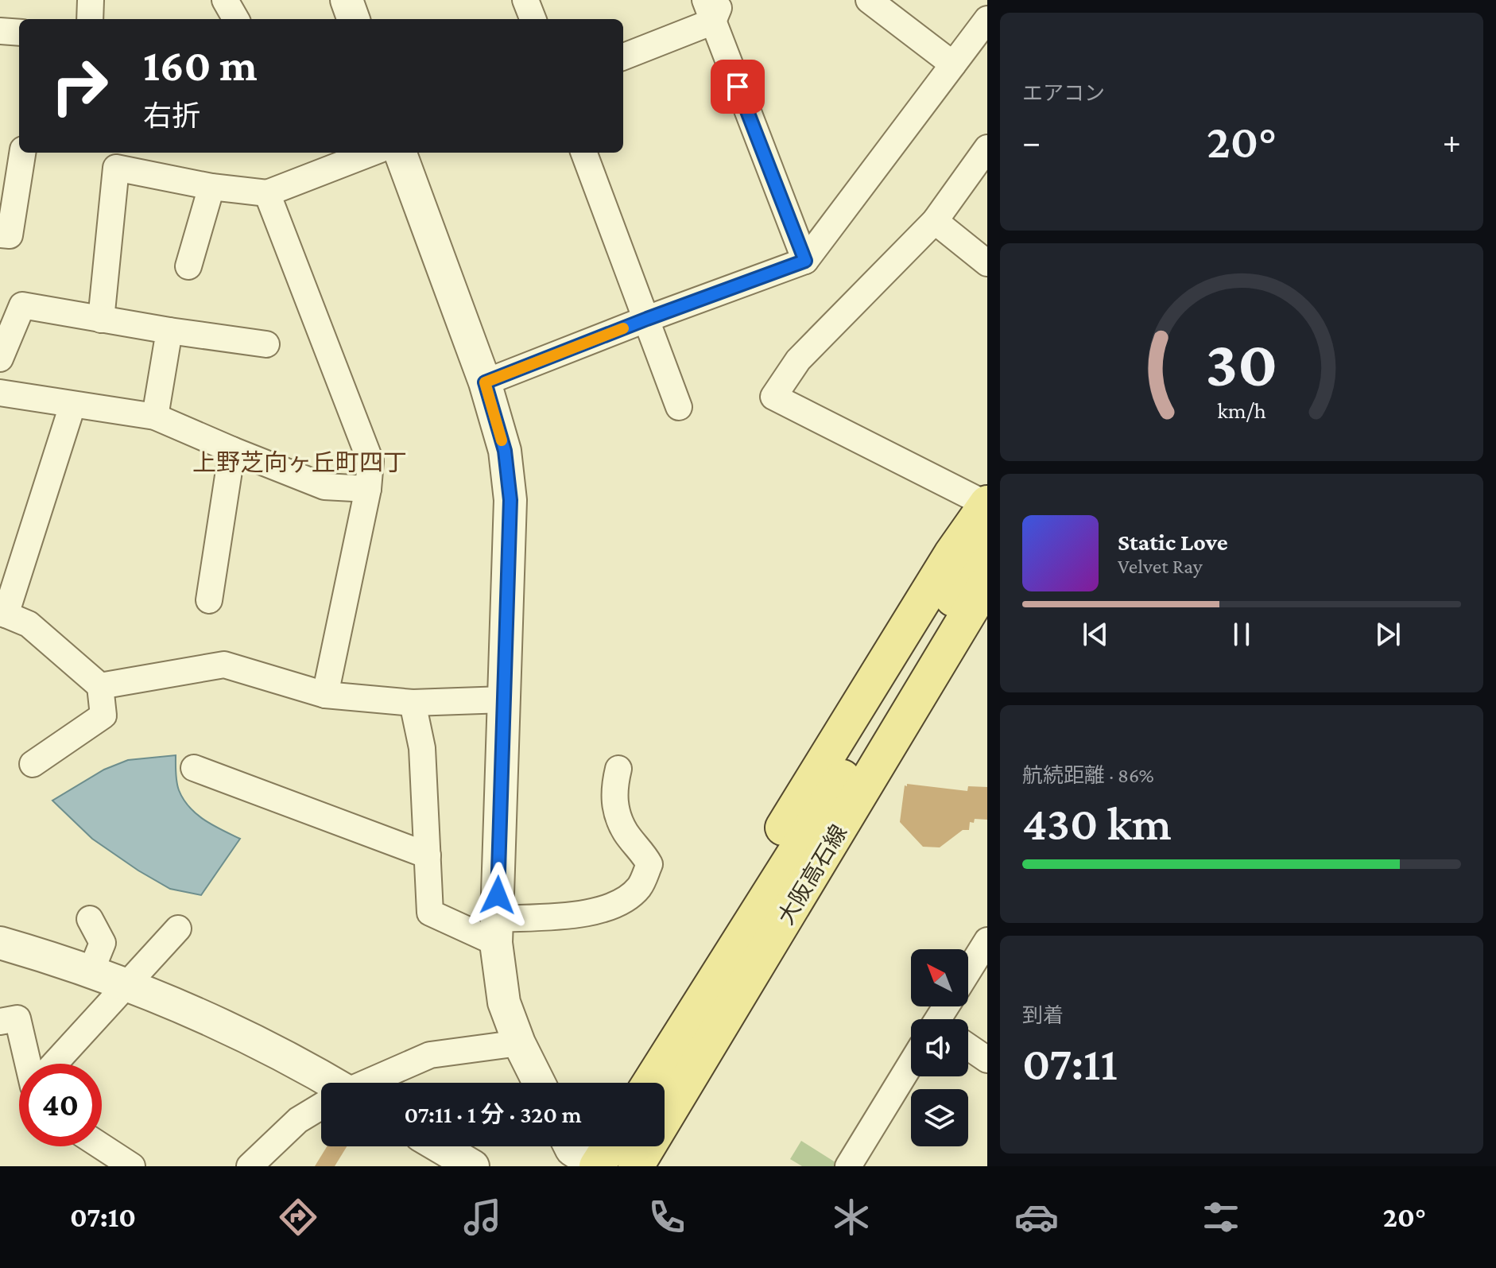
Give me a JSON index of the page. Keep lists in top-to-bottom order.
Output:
{
  "streets": {
    "main road": ["大阪高石線"]
  },
  "districts": ["上野芝向ヶ丘町四丁"],
  "north": "top left",
  "page": {
    "tile": [
      "エアコン",
      ["航続距離 · 86%", "430 km"],
      ["到着", "07:11"]
    ],
    "turn": ["160 m", "右折"],
    "heat": ["−", "20°", "+"],
    "song": ["Static Love", "Velvet Ray"],
    "limit": "40",
    "trip": "07:11 · 1 分 · 320 m",
    "tabs": ["07:10", "20°"],
    "gauge": ["30", "km/h"]
  }
}
